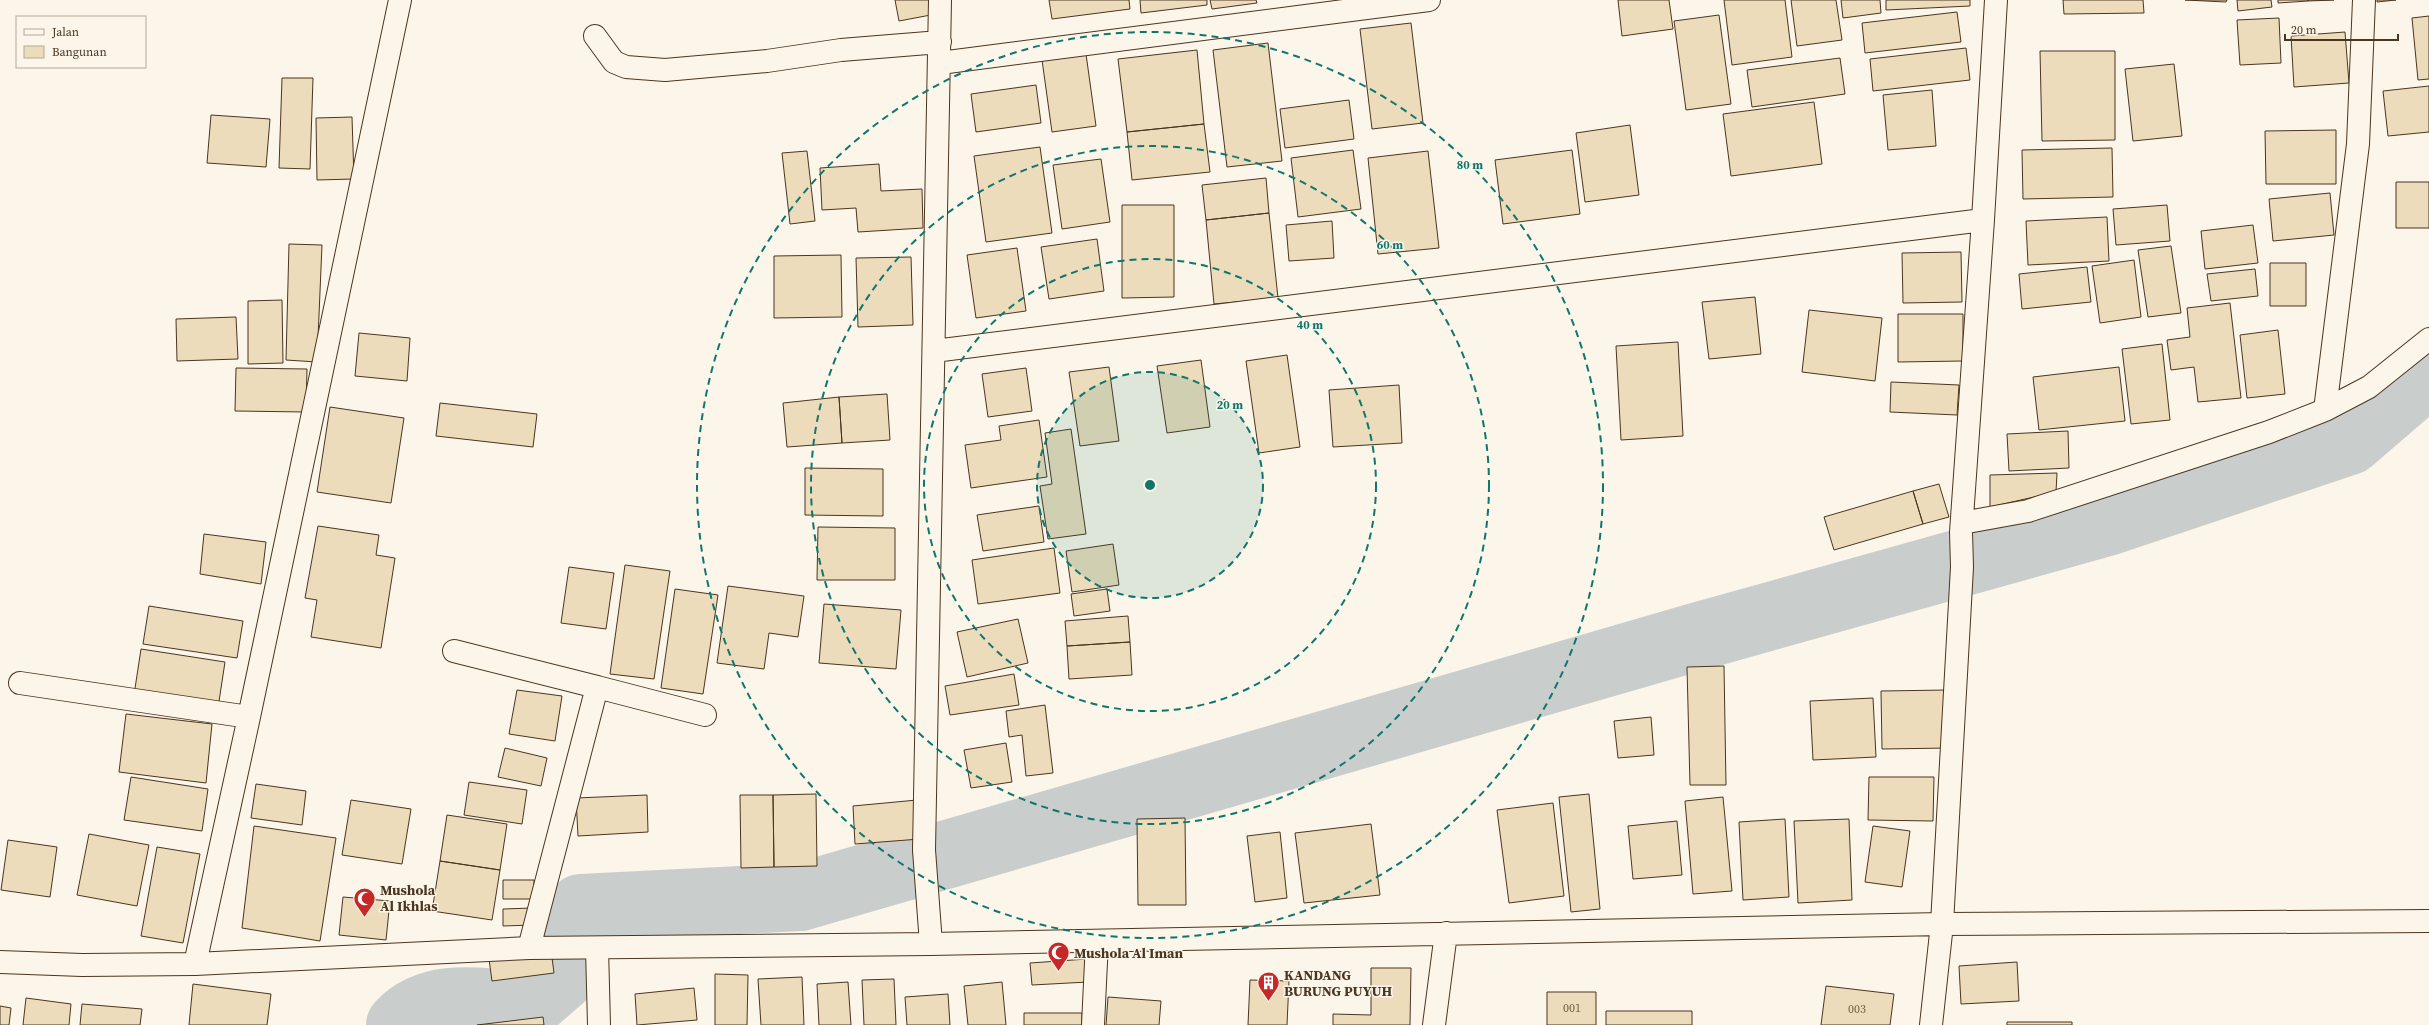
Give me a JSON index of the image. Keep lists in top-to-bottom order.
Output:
{
  "places": {
    "mosque": ["Mushola Al Ikhlas", "Mushola Al Iman"],
    "building": ["KANDANG BURUNG PUYUH"]
  },
  "house_numbers": ["001", "003"],
  "legend": ["Jalan", "Bangunan"],
  "scale_bar": "20 m",
  "rings": [
    "80 m",
    "60 m",
    "40 m",
    "20 m"
  ]
}
